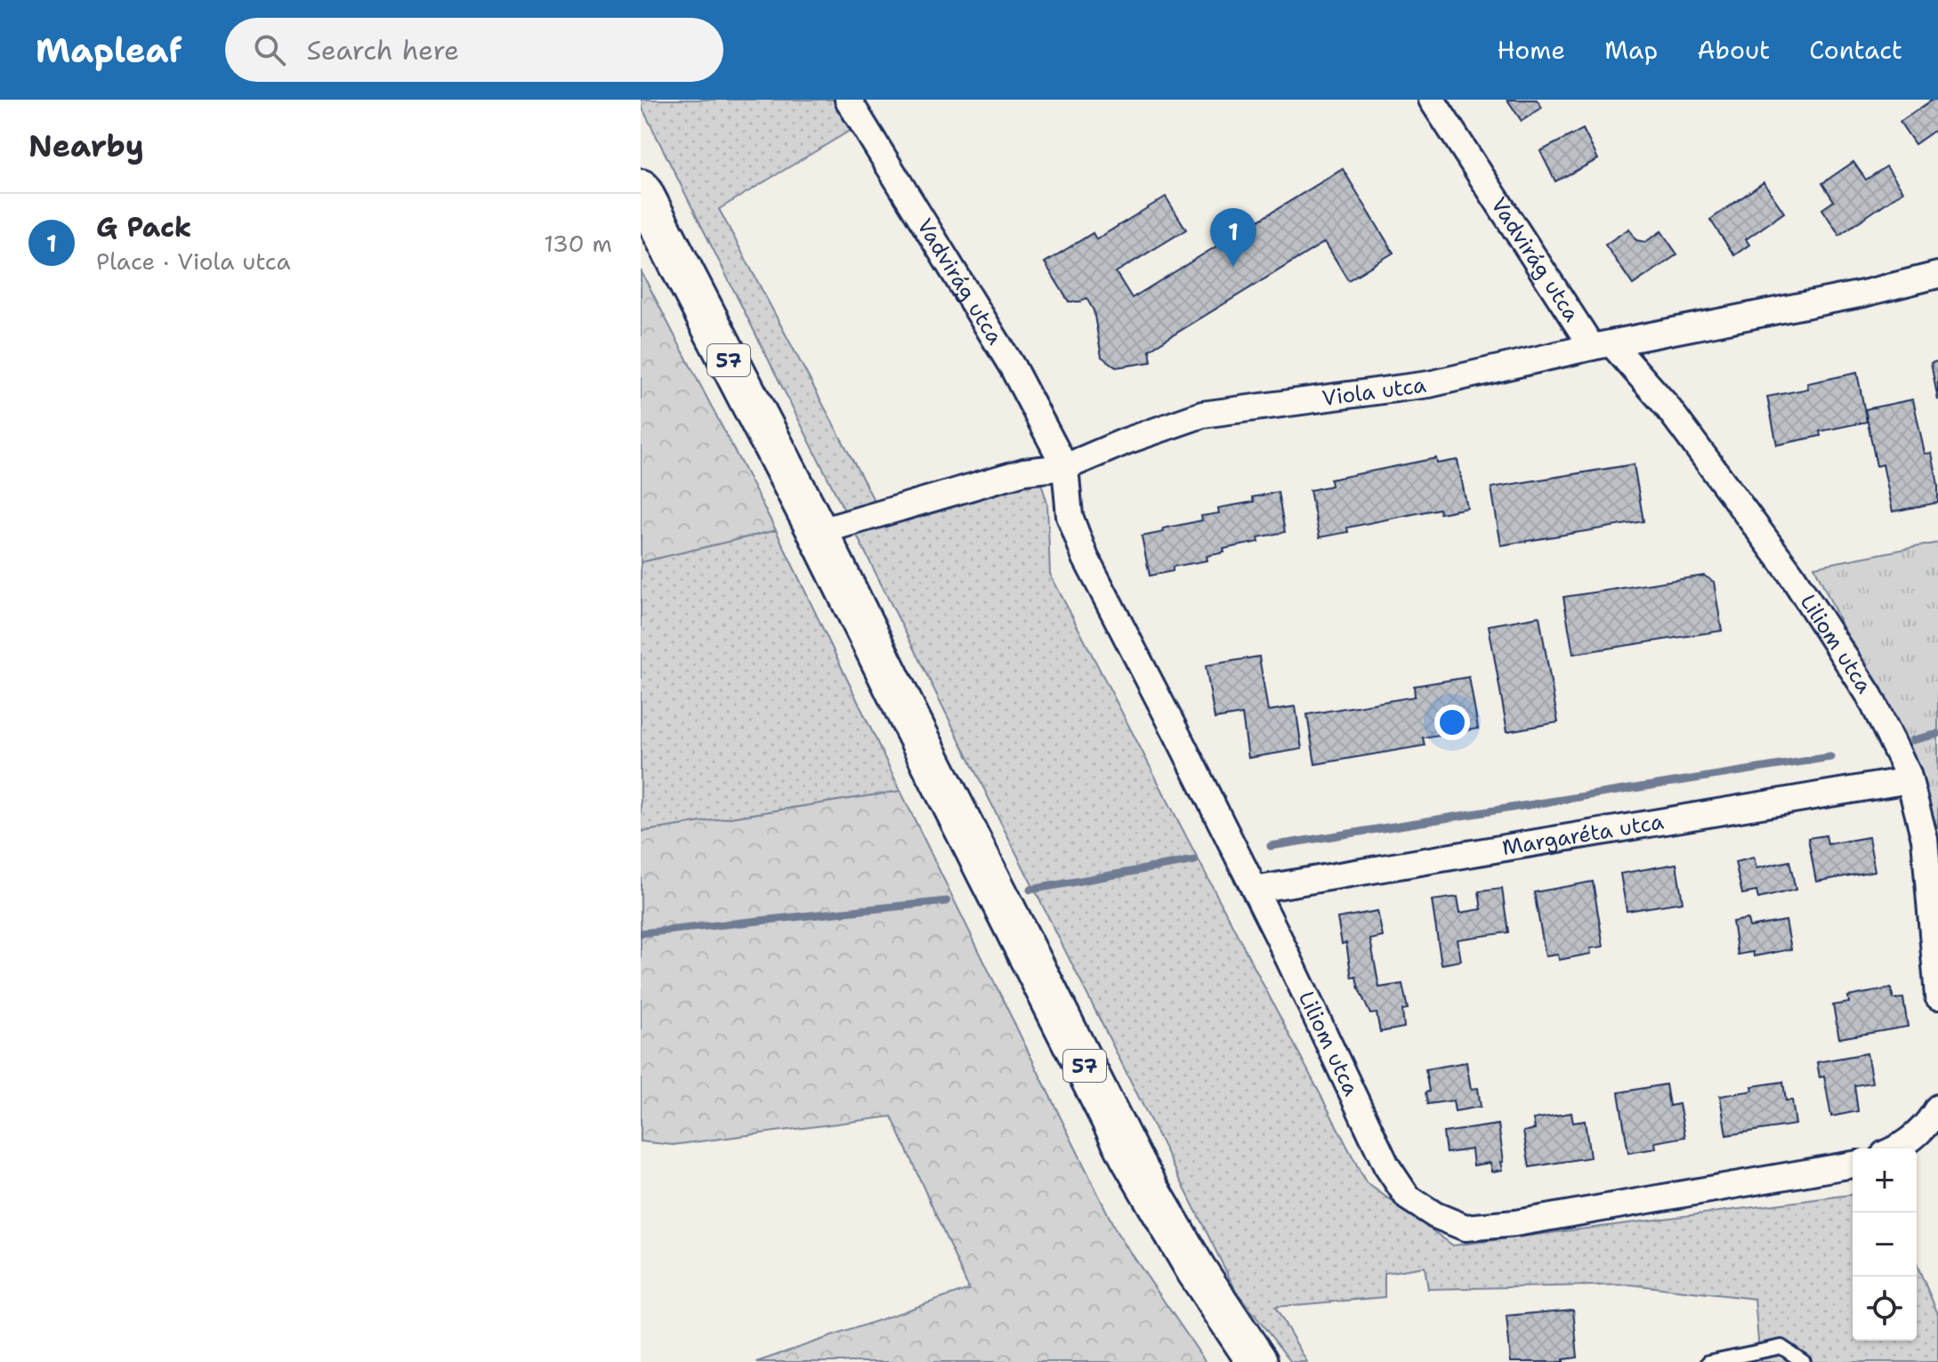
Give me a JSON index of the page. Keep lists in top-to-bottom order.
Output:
{
  "streets": {
    "main road": ["57"],
    "street": [
      "Vadvirág utca",
      "Viola utca",
      "Liliom utca",
      "Margaréta utca"
    ]
  },
  "crossings": [
    ["Vadvirág utca", "Viola utca"],
    ["Vadvirág utca", "Liliom utca"],
    ["57", "Viola utca"],
    ["Viola utca", "Liliom utca"],
    ["Liliom utca", "Margaréta utca"]
  ],
  "page": {
    "header": "Mapleaf",
    "search": "Search here",
    "nav": [
      "Home",
      "Map",
      "About",
      "Contact"
    ],
    "heading": "Nearby",
    "list": [
      {
        "mark": "1",
        "name": "G Pack",
        "note": "Place · Viola utca",
        "value": "130 m"
      }
    ],
    "pins": "1",
    "map_buttons": ["+", "−"]
  }
}
